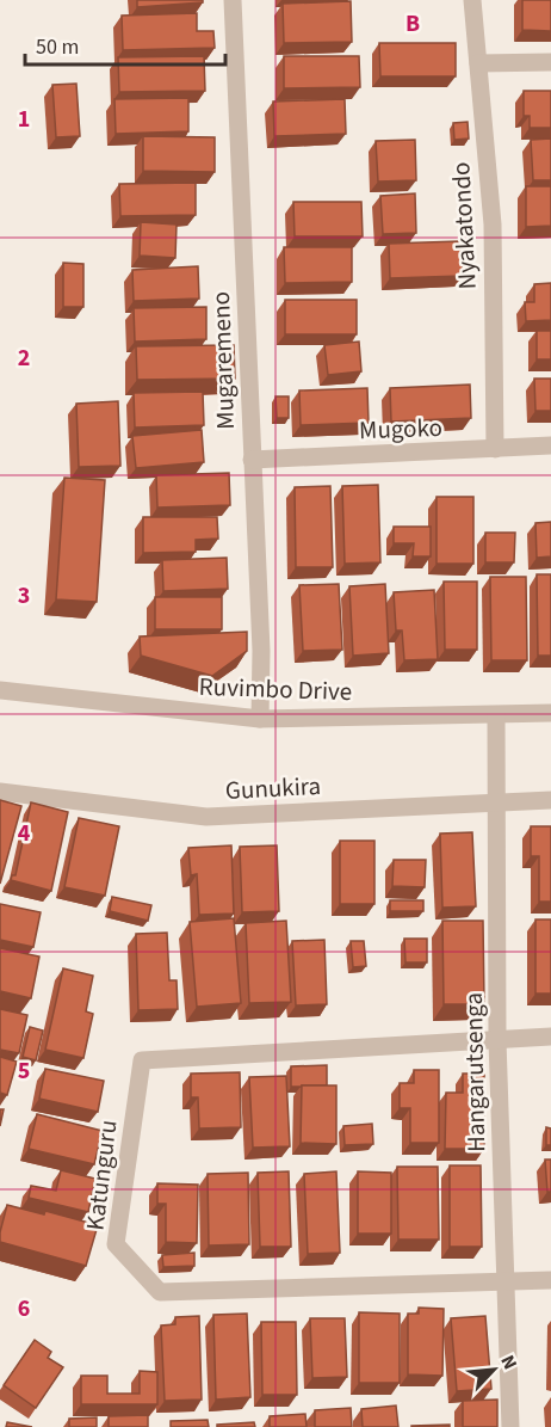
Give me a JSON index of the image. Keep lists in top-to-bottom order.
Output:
{
  "streets": {
    "street": [
      "Nyakatondo",
      "Mugaremeno",
      "Mugoko",
      "Ruvimbo Drive",
      "Gunukira",
      "Hangarutsenga",
      "Katunguru"
    ]
  },
  "crossings": [
    ["Nyakatondo", "Mugoko"],
    ["Mugaremeno", "Mugoko"],
    ["Mugaremeno", "Ruvimbo Drive"],
    ["Ruvimbo Drive", "Hangarutsenga"],
    ["Gunukira", "Hangarutsenga"],
    ["Hangarutsenga", "Katunguru"]
  ],
  "scale_bar": "50 m",
  "north": "top right",
  "grid": {
    "columns": ["B"],
    "rows": [
      "1",
      "2",
      "3",
      "4",
      "5",
      "6"
    ]
  }
}
